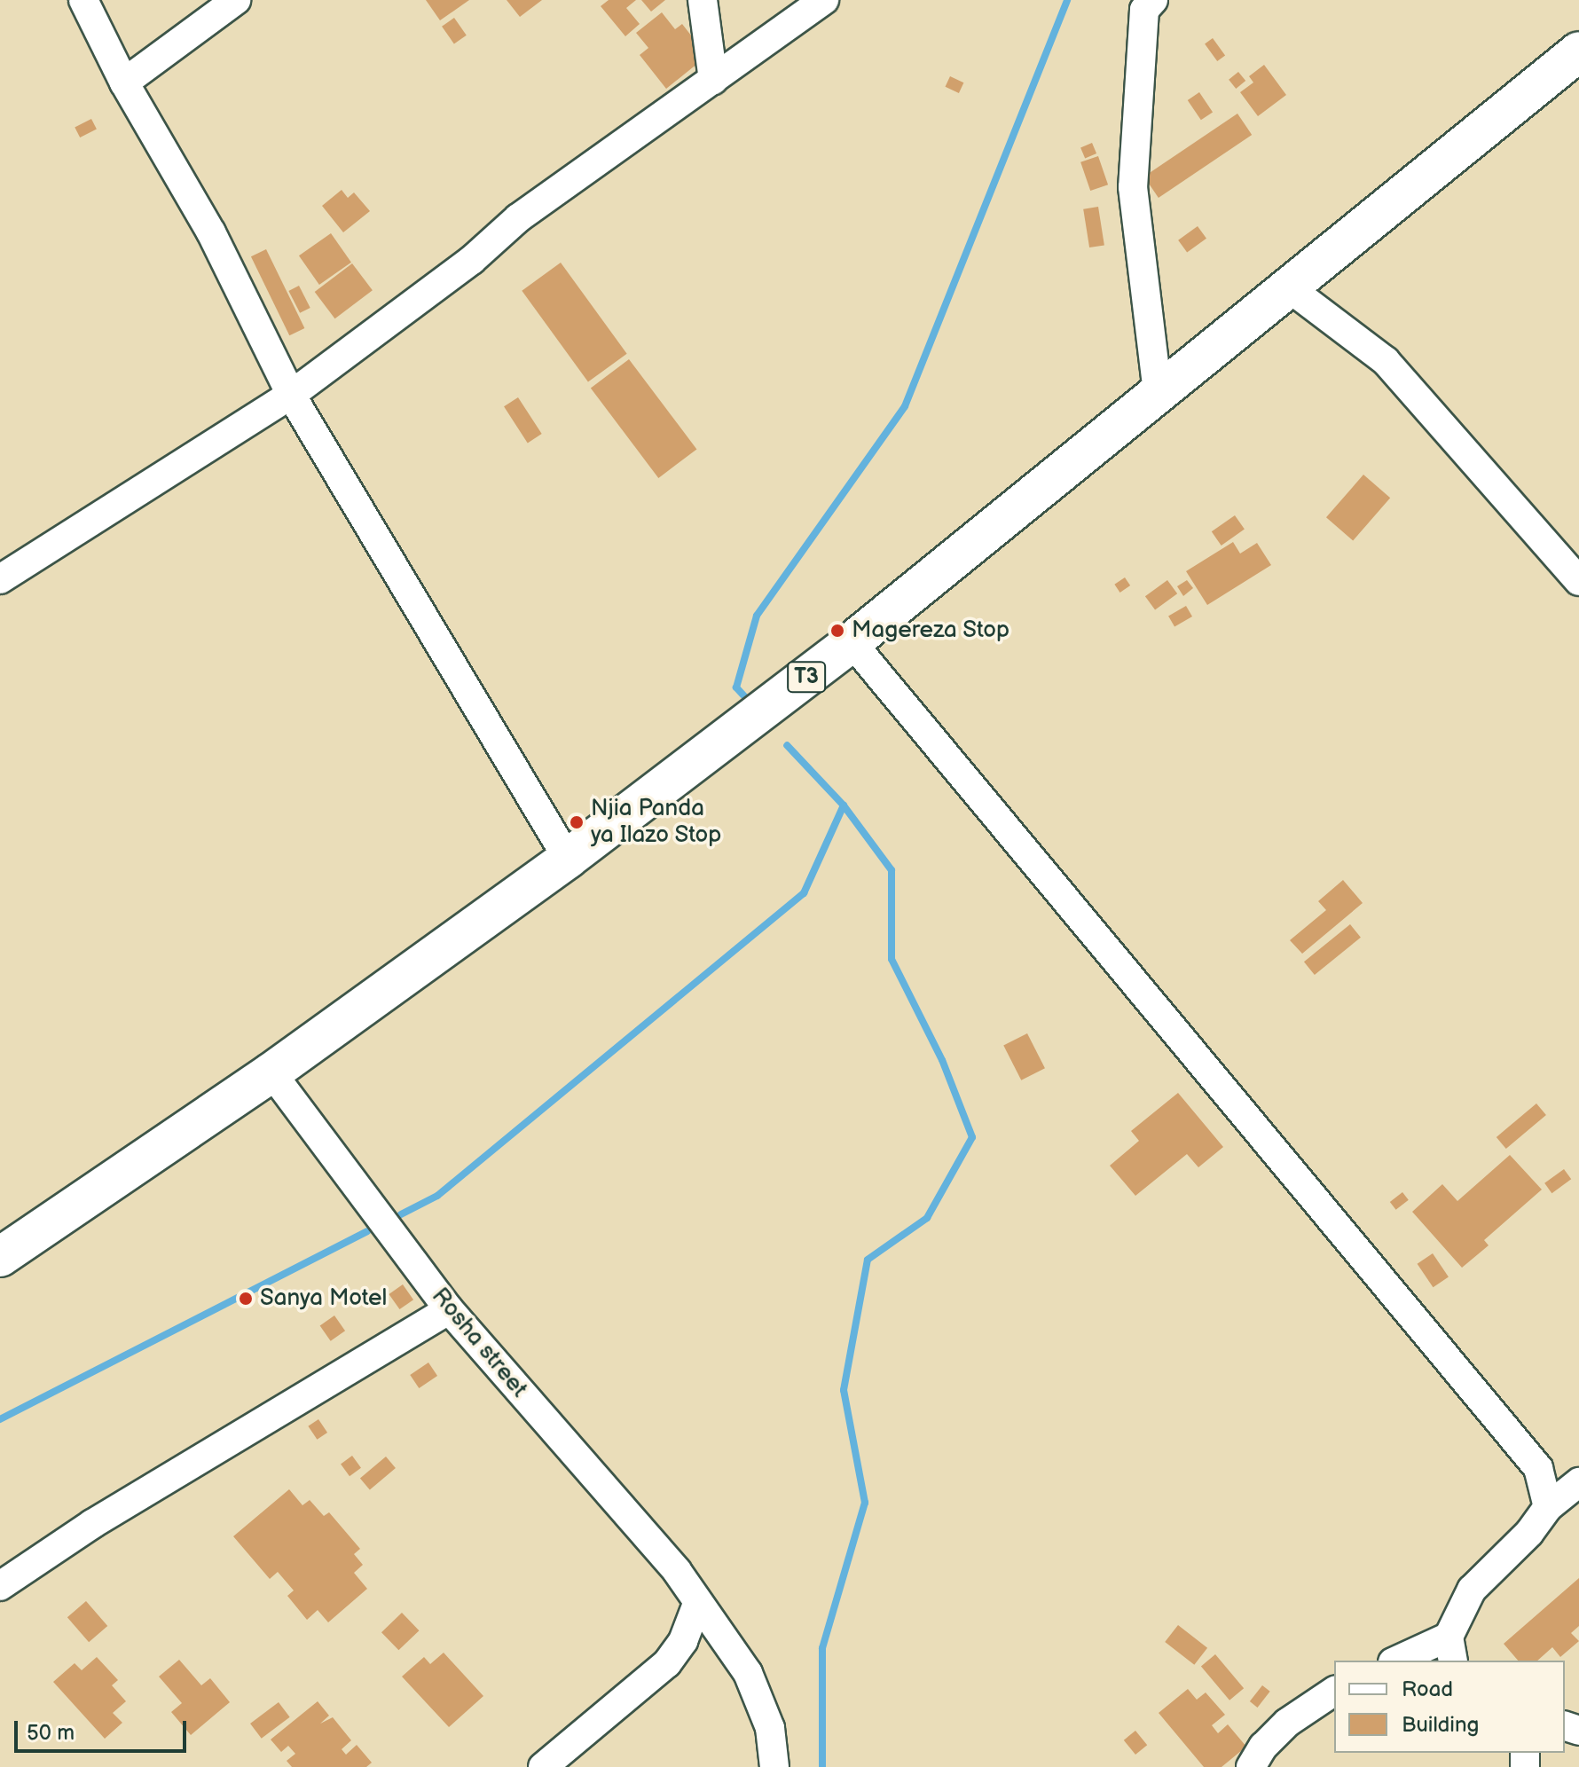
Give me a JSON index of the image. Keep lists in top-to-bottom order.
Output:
{
  "streets": {
    "highway": ["T3"],
    "street": ["Rosha street"]
  },
  "crossings": [
    ["T3", "Rosha street"]
  ],
  "places": ["Magereza Stop", "Njia Panda ya Ilazo Stop", "Sanya Motel"],
  "legend": ["Road", "Building"],
  "scale_bar": "50 m"
}
